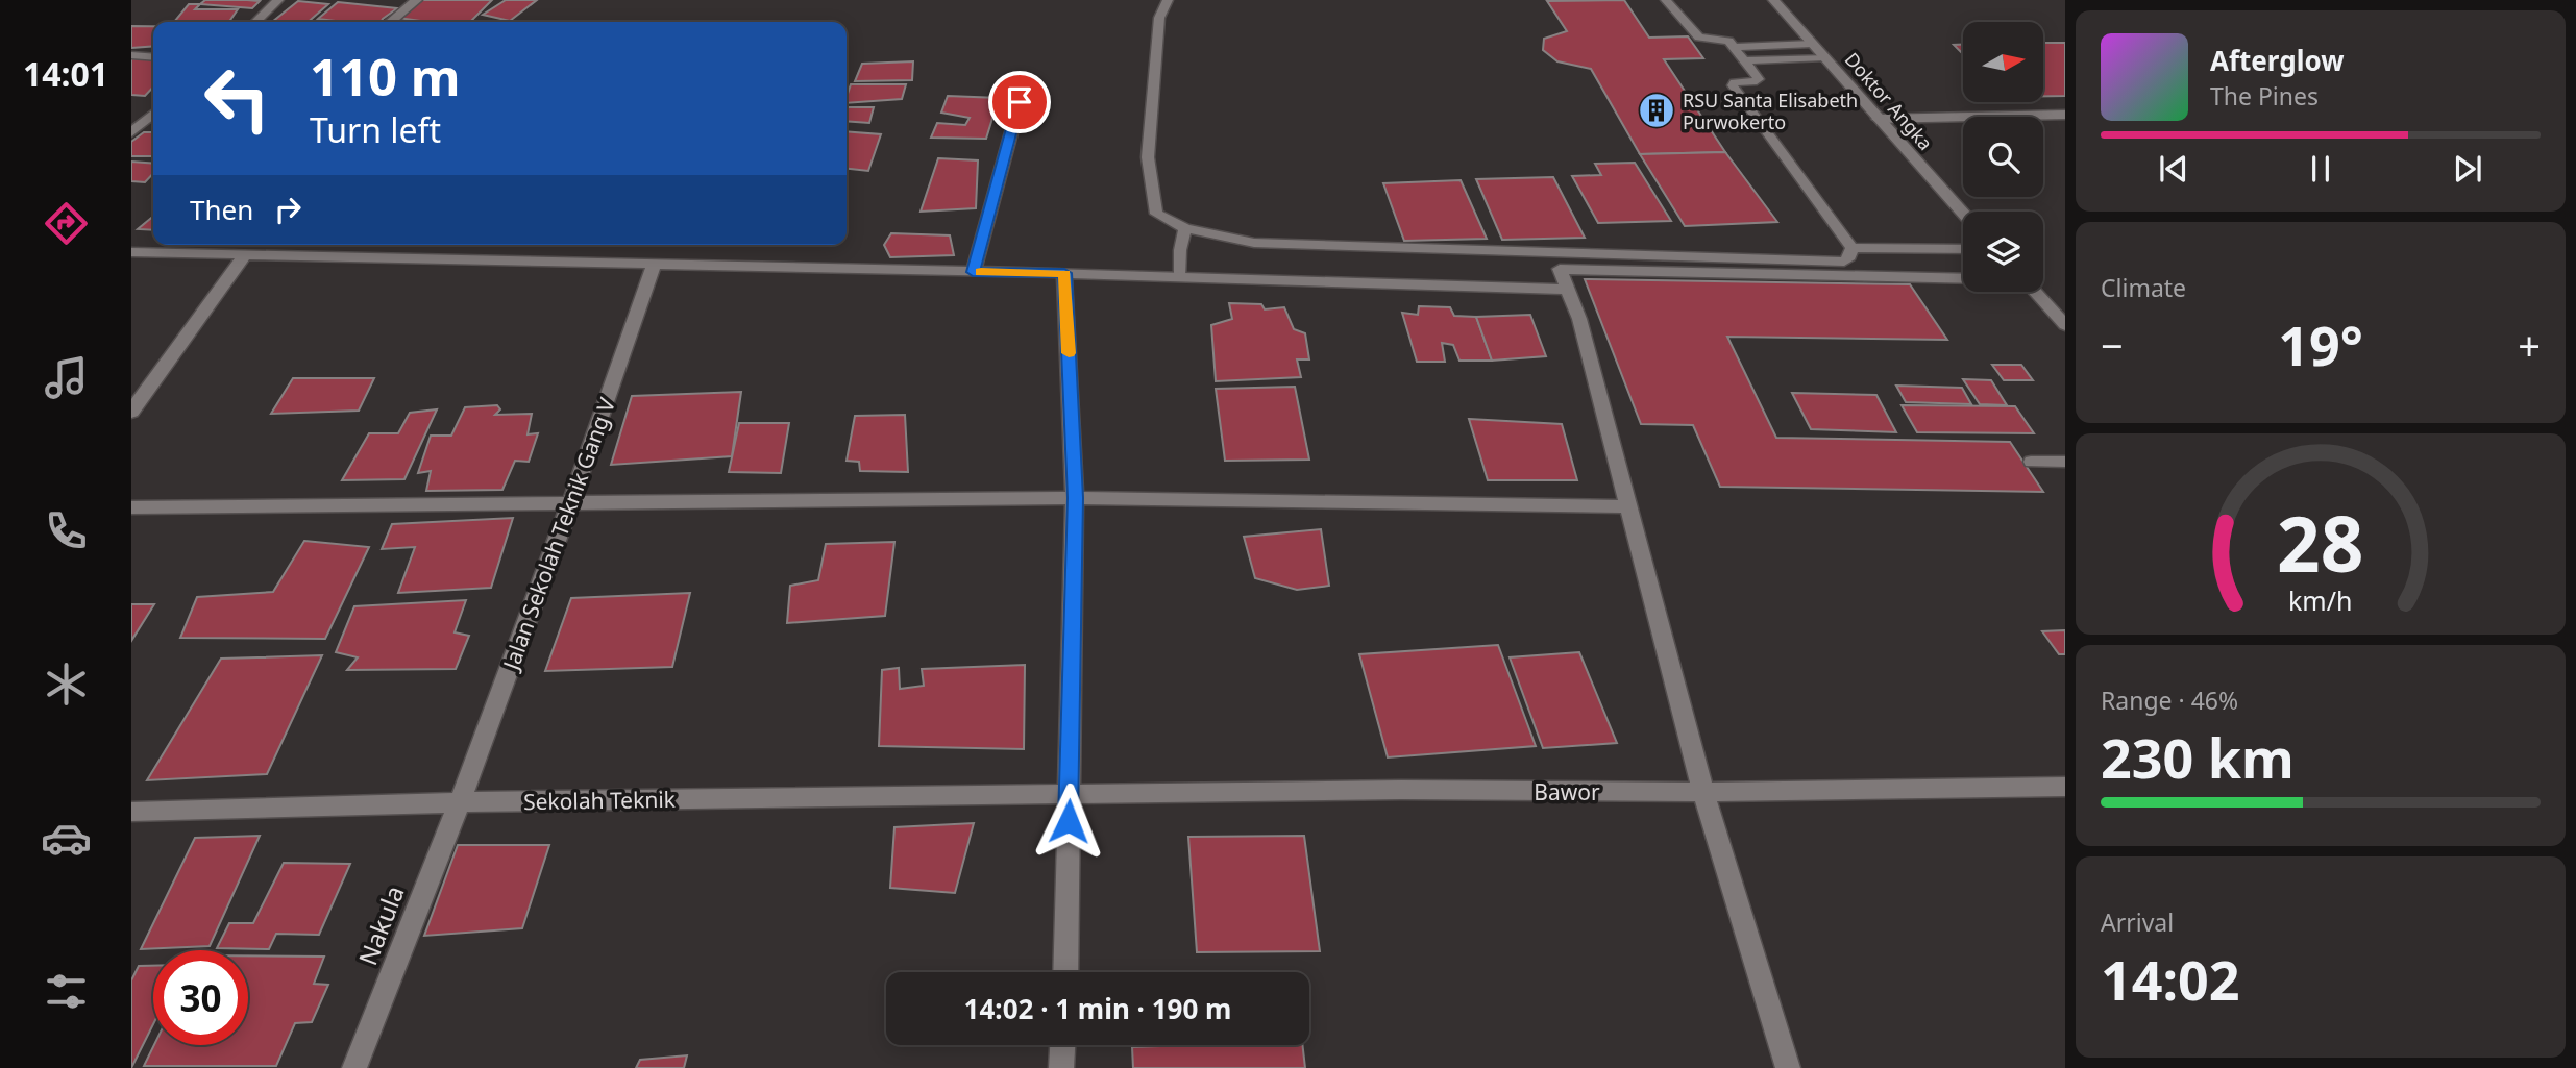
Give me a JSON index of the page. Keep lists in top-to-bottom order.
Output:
{
  "streets": {
    "street": [
      "Doktor Angka",
      "Jalan Sekolah Teknik Gang V",
      "Bawor",
      "Sekolah Teknik",
      "Nakula"
    ]
  },
  "crossings": [
    ["Jalan Sekolah Teknik Gang V", "Sekolah Teknik"],
    ["Jalan Sekolah Teknik Gang V", "Nakula"],
    ["Bawor", "Sekolah Teknik"],
    ["Sekolah Teknik", "Nakula"]
  ],
  "places": {
    "building": ["RSU Santa Elisabeth Purwokerto"]
  },
  "north": "right",
  "page": {
    "tabs": "14:01",
    "turn": ["110 m", "Turn left"],
    "song": ["Afterglow", "The Pines"],
    "then": "Then",
    "tile": [
      "Climate",
      ["Range · 46%", "230 km"],
      ["Arrival", "14:02"]
    ],
    "heat": ["−", "19°", "+"],
    "limit": "30",
    "trip": "14:02 · 1 min · 190 m",
    "gauge": ["28", "km/h"]
  }
}
